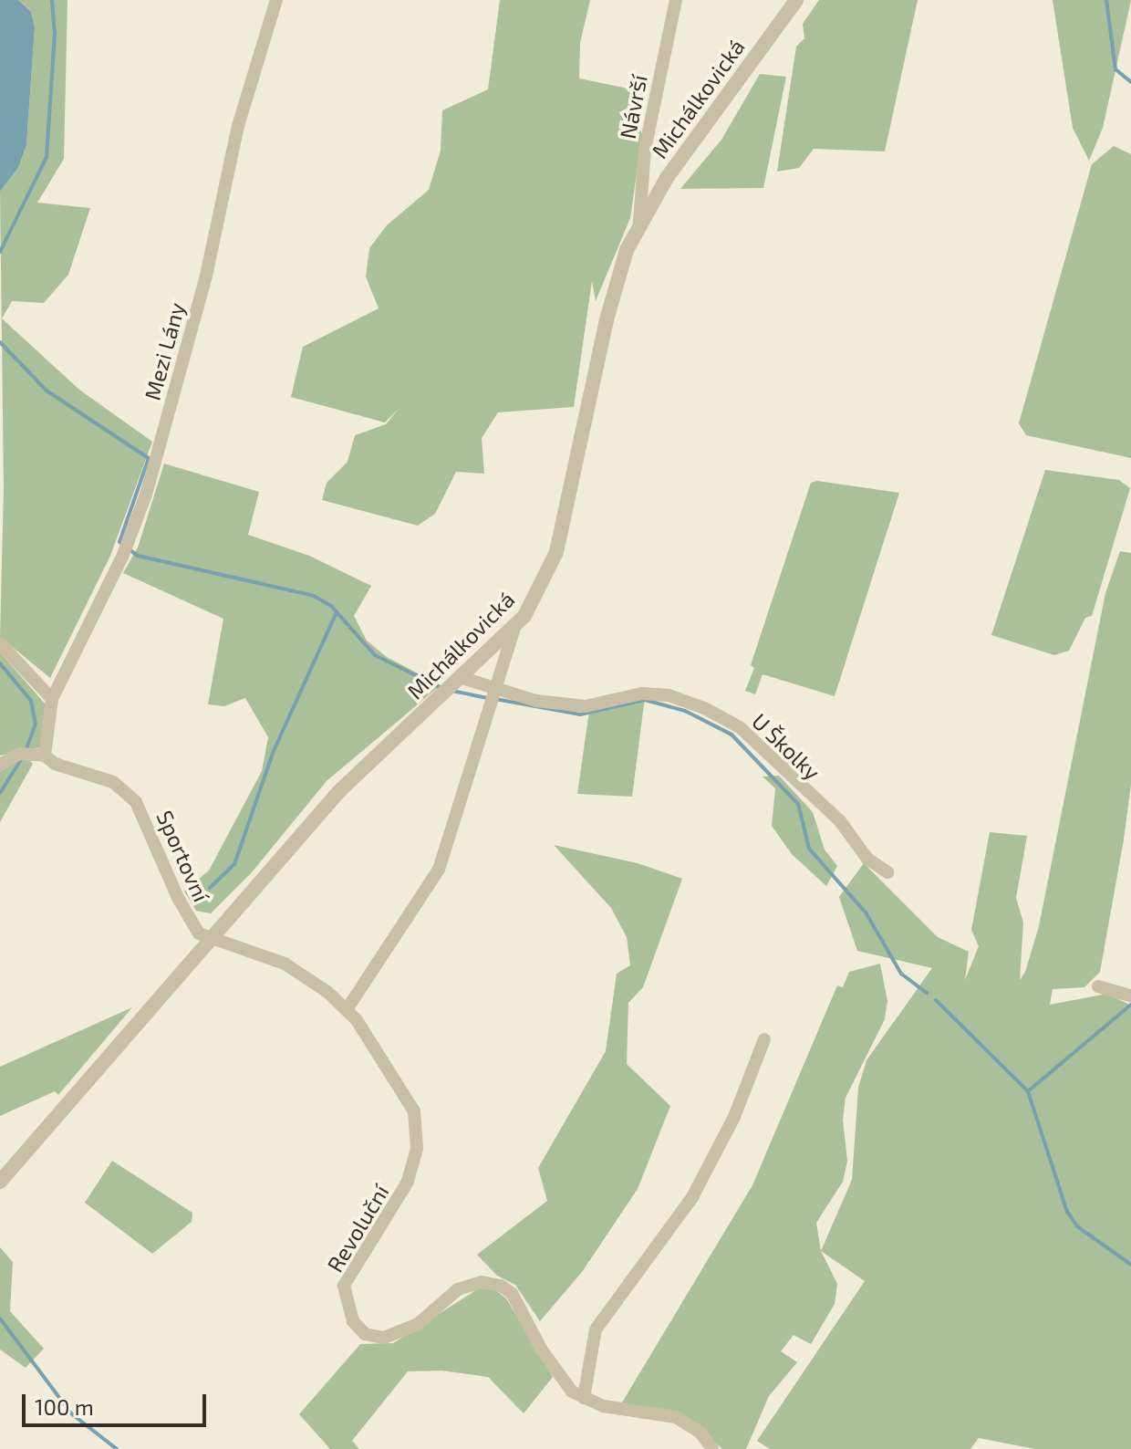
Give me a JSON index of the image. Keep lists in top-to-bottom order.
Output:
{
  "streets": {
    "street": [
      "Michálkovická",
      "Návrší",
      "Mezi Lány",
      "U Školky",
      "Sportovní",
      "Revoluční"
    ]
  },
  "crossings": [
    ["Michálkovická", "Návrší"],
    ["Michálkovická", "U Školky"],
    ["Michálkovická", "Sportovní"],
    ["Michálkovická", "Revoluční"],
    ["Sportovní", "Revoluční"]
  ],
  "scale_bar": "100 m"
}
